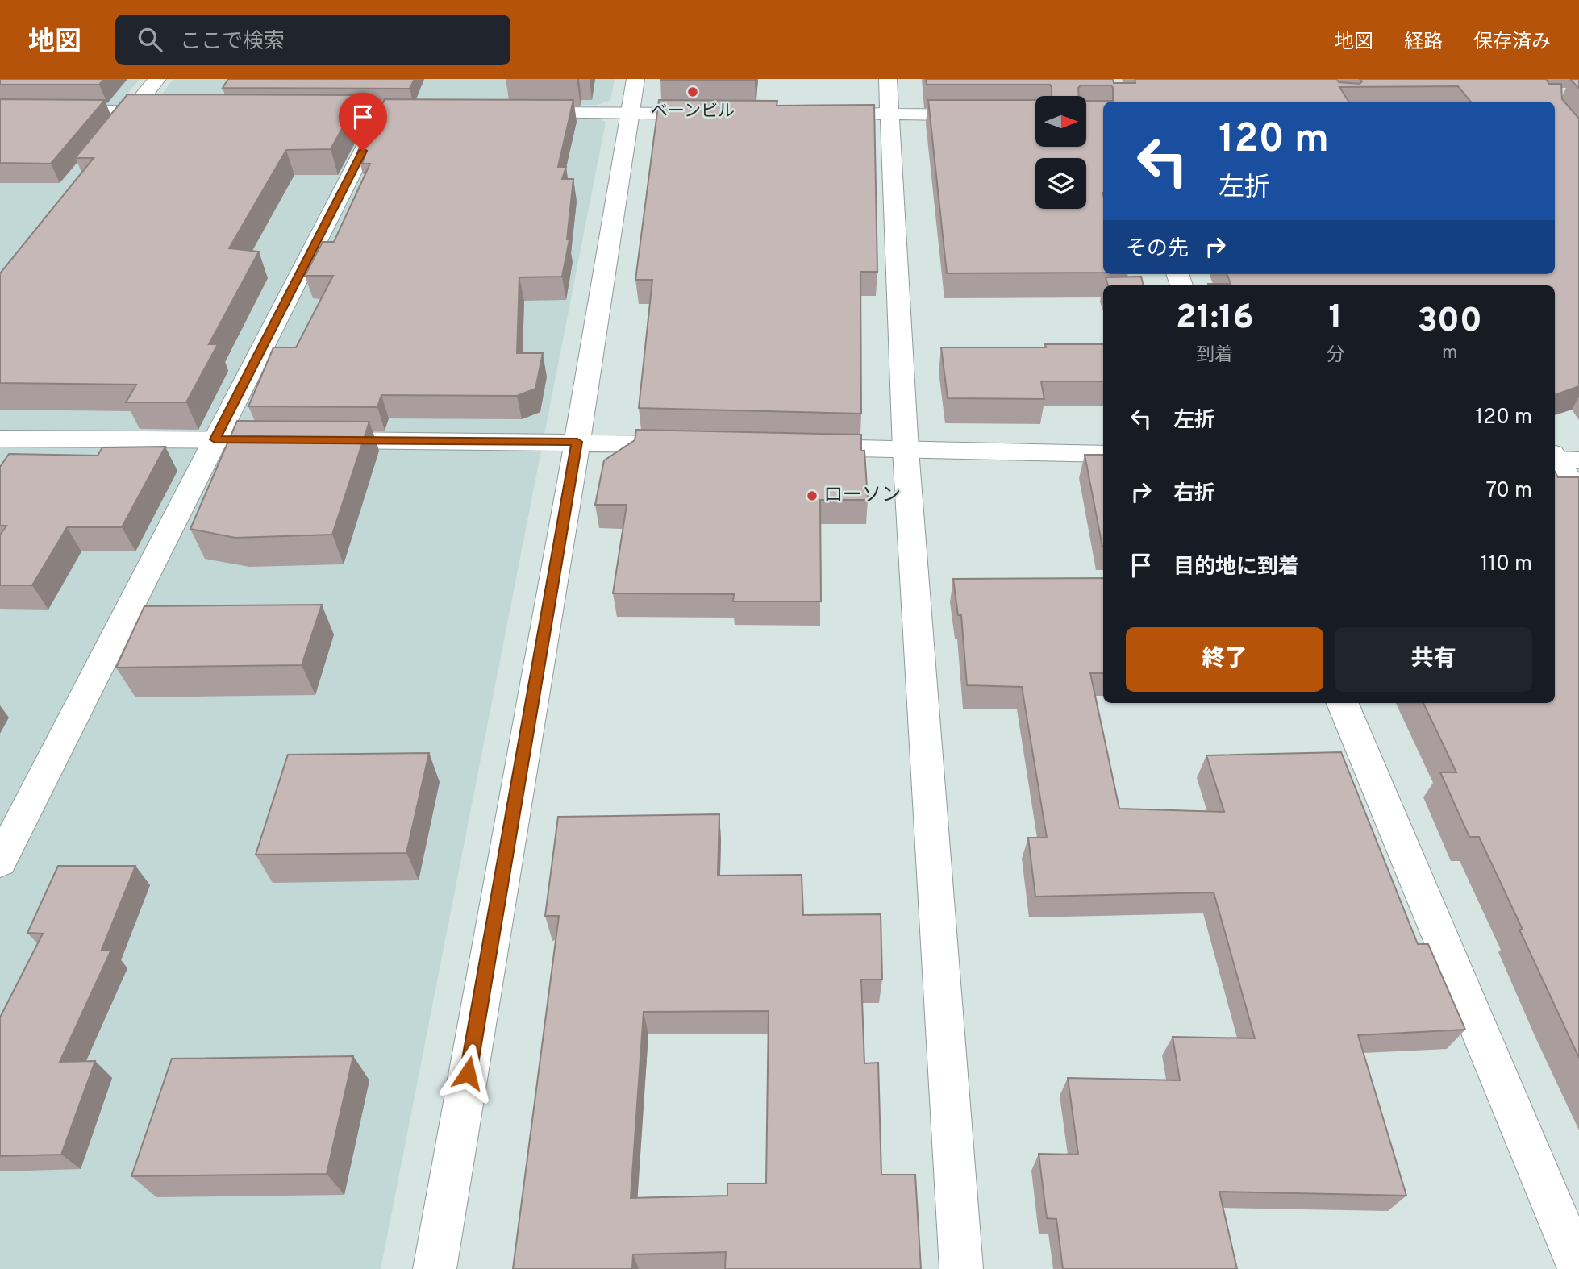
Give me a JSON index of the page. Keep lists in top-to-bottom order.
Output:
{
  "places": ["ベーンビル", "ローソン"],
  "north": "right",
  "page": {
    "header": "地図",
    "search": "ここで検索",
    "nav": ["地図", "経路", "保存済み"],
    "turn": ["120 m", "左折"],
    "then": "その先",
    "eta": [
      "21:16",
      "到着",
      "1",
      "分",
      "300",
      "m"
    ],
    "list": [
      {
        "name": "左折",
        "value": "120 m"
      },
      {
        "name": "右折",
        "value": "70 m"
      },
      {
        "name": "目的地に到着",
        "value": "110 m"
      }
    ],
    "buttons": ["終了", "共有"]
  }
}
